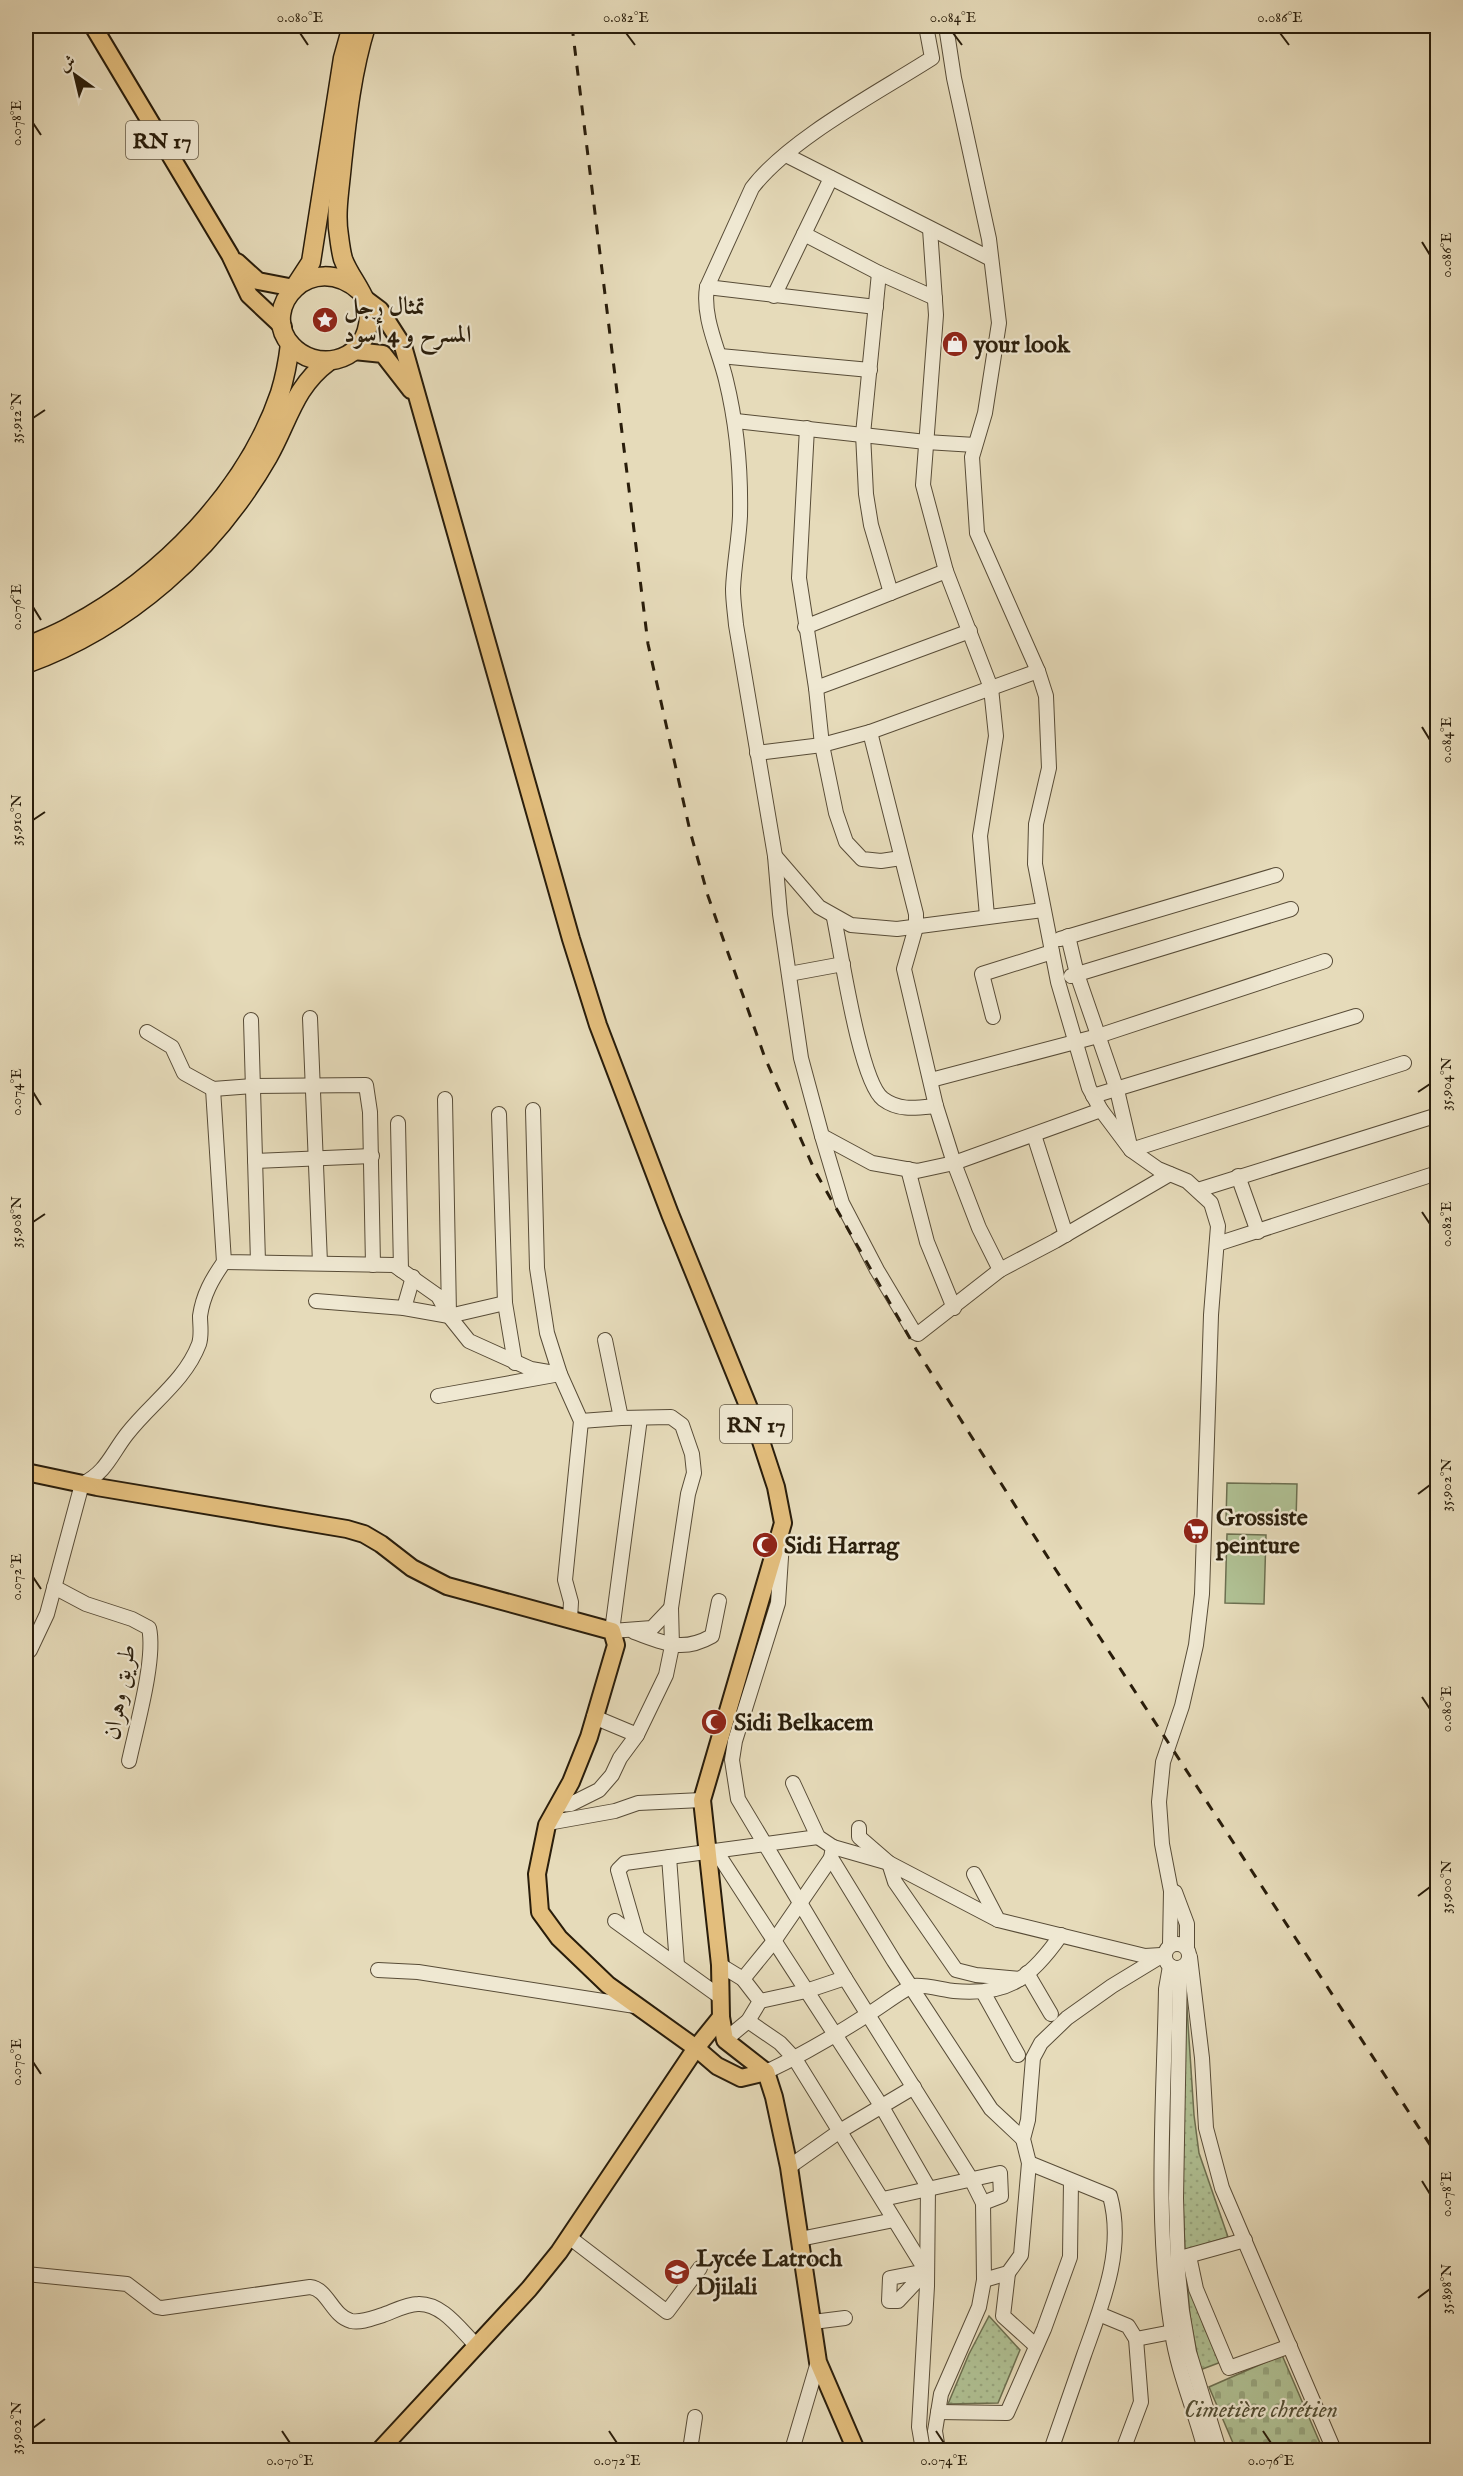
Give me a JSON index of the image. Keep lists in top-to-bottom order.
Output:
{
  "streets": {
    "main road": ["RN 17"],
    "street": ["طريق وهران"]
  },
  "parks": ["Cimetière chrétien"],
  "places": {
    "place": ["تمثال رجل المسرح و 4 أسود"],
    "shop": ["your look"],
    "supermarket": ["Grossiste peinture"],
    "mosque": ["Sidi Harrag", "Sidi Belkacem"],
    "school or university": ["Lycée Latroch Djilali"]
  },
  "north": "top left",
  "coordinates": [
    "0.080°E",
    "0.082°E",
    "0.084°E",
    "0.086°E",
    "0.078°E",
    "35.912°N",
    "0.076°E",
    "35.910°N",
    "35.904°N",
    "0.074°E",
    "35.908°N",
    "35.902°N",
    "0.072°E",
    "35.900°N",
    "0.070°E",
    "35.898°N"
  ]
}
